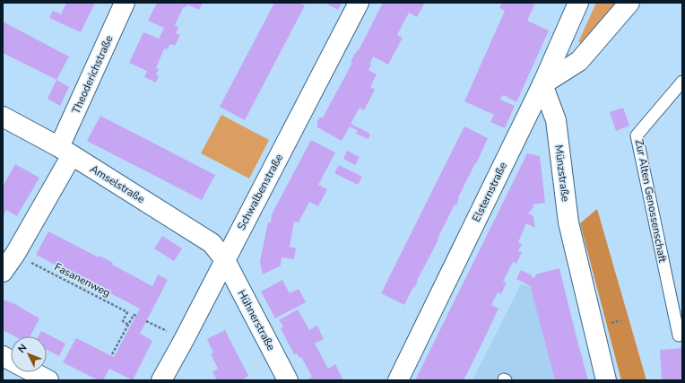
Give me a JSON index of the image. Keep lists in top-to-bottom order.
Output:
{
  "streets": {
    "street": [
      "Theoderichstraße",
      "Münzstraße",
      "Amselstraße",
      "Schwalbenstraße",
      "Elsternstraße",
      "Hühnerstraße"
    ],
    "lane": ["Zur Alten Genossenschaft"],
    "path": ["Fasanenweg"]
  },
  "crossings": [
    ["Theoderichstraße", "Amselstraße"],
    ["Theoderichstraße", "Fasanenweg"],
    ["Münzstraße", "Elsternstraße"],
    ["Amselstraße", "Schwalbenstraße"],
    ["Amselstraße", "Hühnerstraße"],
    ["Schwalbenstraße", "Hühnerstraße"]
  ],
  "north": "top left"
}
